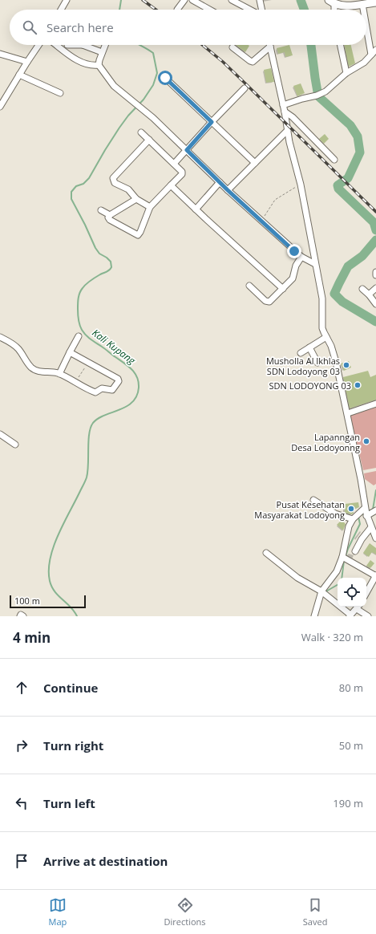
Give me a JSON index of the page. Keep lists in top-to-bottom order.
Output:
{
  "water": ["Kali Kupang"],
  "places": [
    "Musholla Al Ikhlas SDN Lodoyong 03",
    "SDN LODOYONG 03",
    "Lapanngan Desa Lodoyonng",
    "Pusat Kesehatan Masyarakat Lodoyong"
  ],
  "scale_bar": "100 m",
  "page": {
    "search": "Search here",
    "scale": "100 m",
    "heading": ["4 min", "Walk · 320 m"],
    "list": [
      ["Continue", "80 m"],
      ["Turn right", "50 m"],
      ["Turn left", "190 m"],
      "Arrive at destination"
    ],
    "nav": ["Map", "Directions", "Saved"]
  }
}
